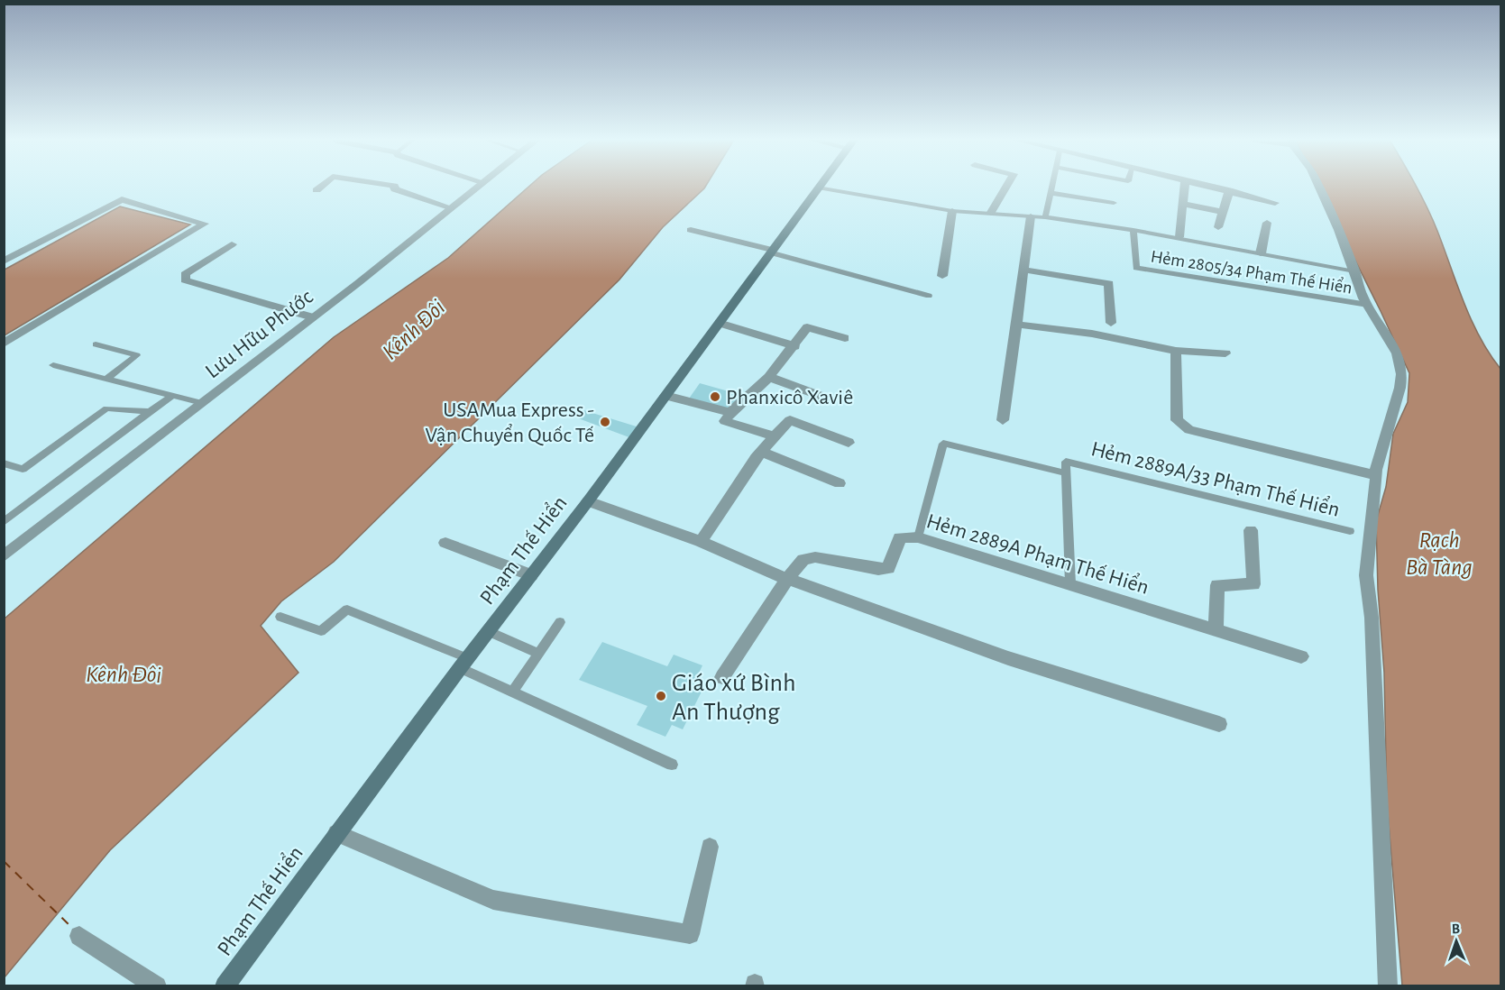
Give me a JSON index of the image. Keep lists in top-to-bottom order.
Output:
{
  "streets": {
    "main road": ["Phạm Thế Hiển"],
    "street": ["Lưu Hữu Phước", "Hẻm 2889A Phạm Thế Hiển"],
    "lane": ["Hẻm 2805/34 Phạm Thế Hiển", "Hẻm 2889A/33 Phạm Thế Hiển"]
  },
  "crossings": [
    ["Hẻm 2889A/33 Phạm Thế Hiển", "Hẻm 2889A Phạm Thế Hiển"]
  ],
  "water": ["Kênh Đôi", "Rạch Bà Tàng"],
  "places": ["Phanxicô Xaviê", "USAMua Express - Vận Chuyển Quốc Tế", "Giáo xứ Bình An Thượng"],
  "north": "top"
}
